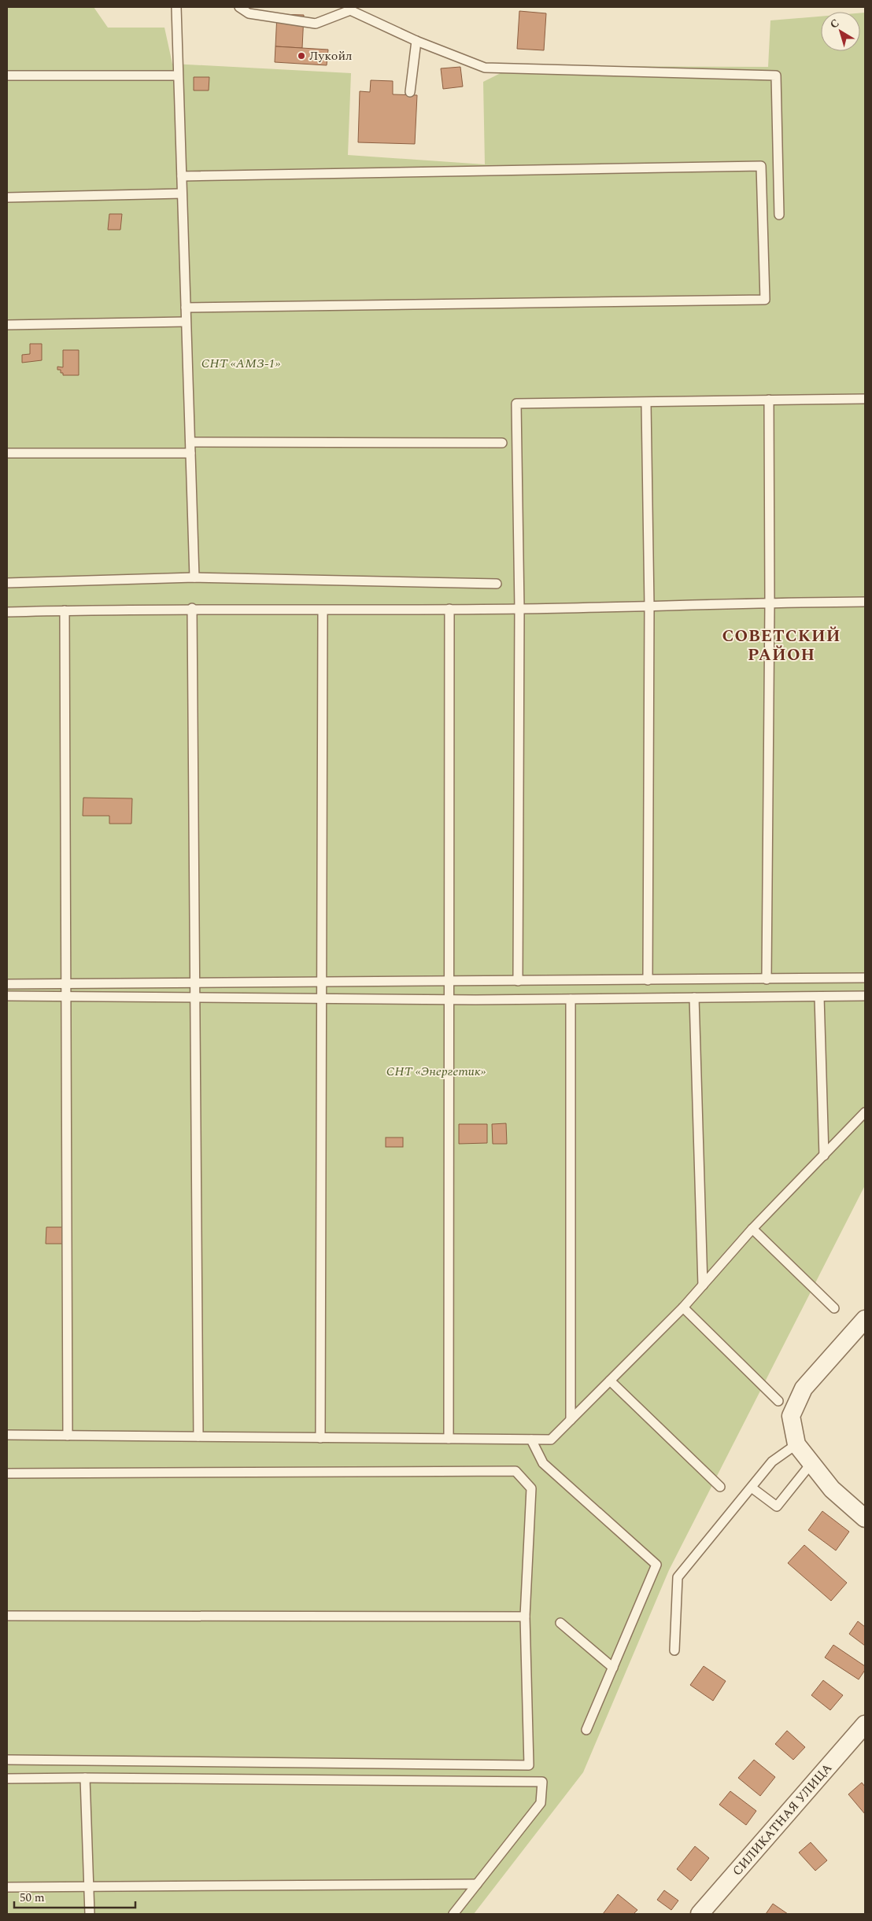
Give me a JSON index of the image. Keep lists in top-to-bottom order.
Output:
{
  "streets": {
    "street": ["СИЛИКАТНАЯ УЛИЦА"]
  },
  "districts": ["СОВЕТСКИЙ РАЙОН"],
  "parks": ["СНТ «АМЗ-1»", "СНТ «Энергетик»"],
  "places": ["Лукойл"],
  "scale_bar": "50 m",
  "north": "top left"
}
